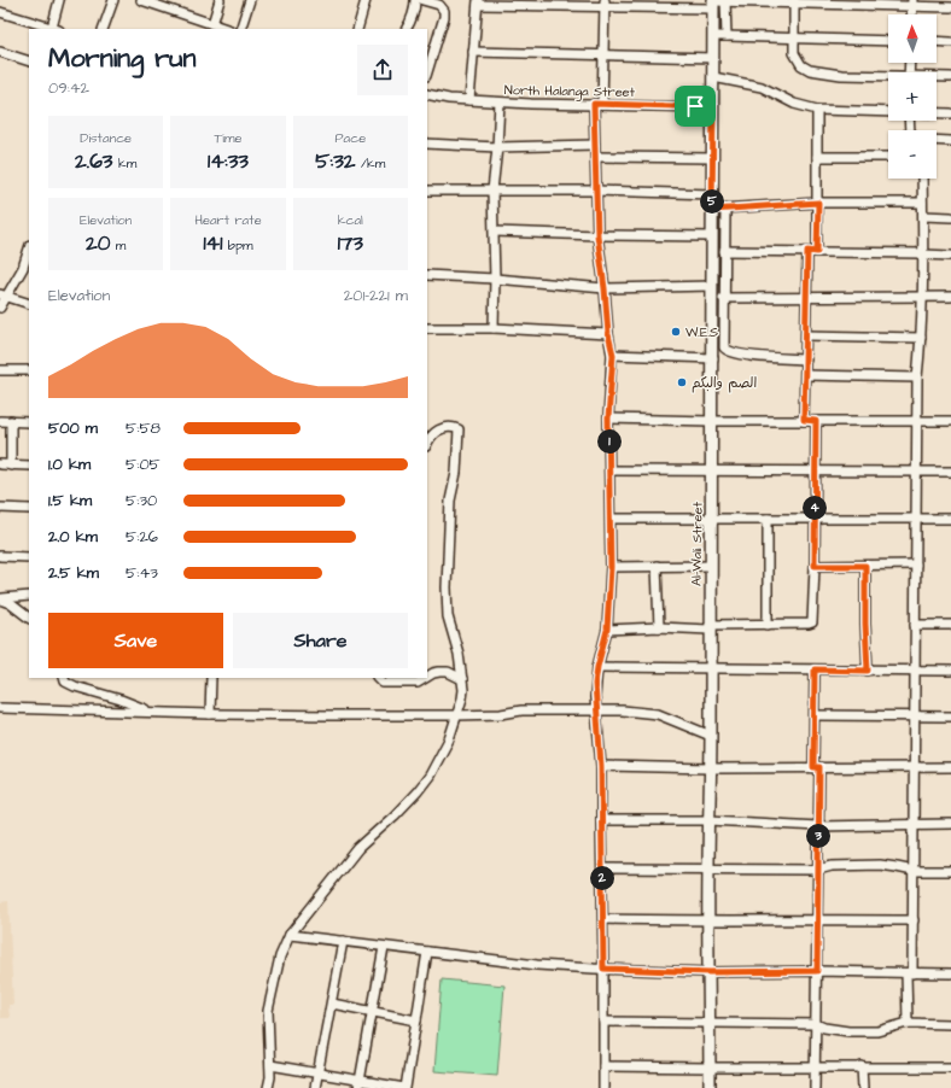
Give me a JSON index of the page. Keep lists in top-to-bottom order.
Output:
{
  "streets": {
    "main road": ["Al-Wali Street"],
    "street": ["North Halanga Street"]
  },
  "crossings": [
    ["North Halanga Street", "Al-Wali Street"]
  ],
  "places": ["W.E.S", "الصم والبكم"],
  "north": "top",
  "page": {
    "map_buttons": ["+", "−"],
    "heading": ["Morning run", "09:42"],
    "stats": [
      ["Distance", "2.63 km"],
      ["Time", "14:33"],
      ["Pace", "5:32 /km"],
      ["Elevation", "20 m"],
      ["Heart rate", "141 bpm"],
      ["kcal", "173"]
    ],
    "pins": [
      "5",
      "1",
      "4",
      "3",
      "2"
    ],
    "chart": ["Elevation", "201–221 m"],
    "list": [
      {
        "name": "500 m",
        "note": "5:58"
      },
      {
        "name": "1.0 km",
        "note": "5:05"
      },
      {
        "name": "1.5 km",
        "note": "5:30"
      },
      {
        "name": "2.0 km",
        "note": "5:26"
      },
      {
        "name": "2.5 km",
        "note": "5:43"
      }
    ],
    "buttons": ["Save", "Share"]
  }
}
